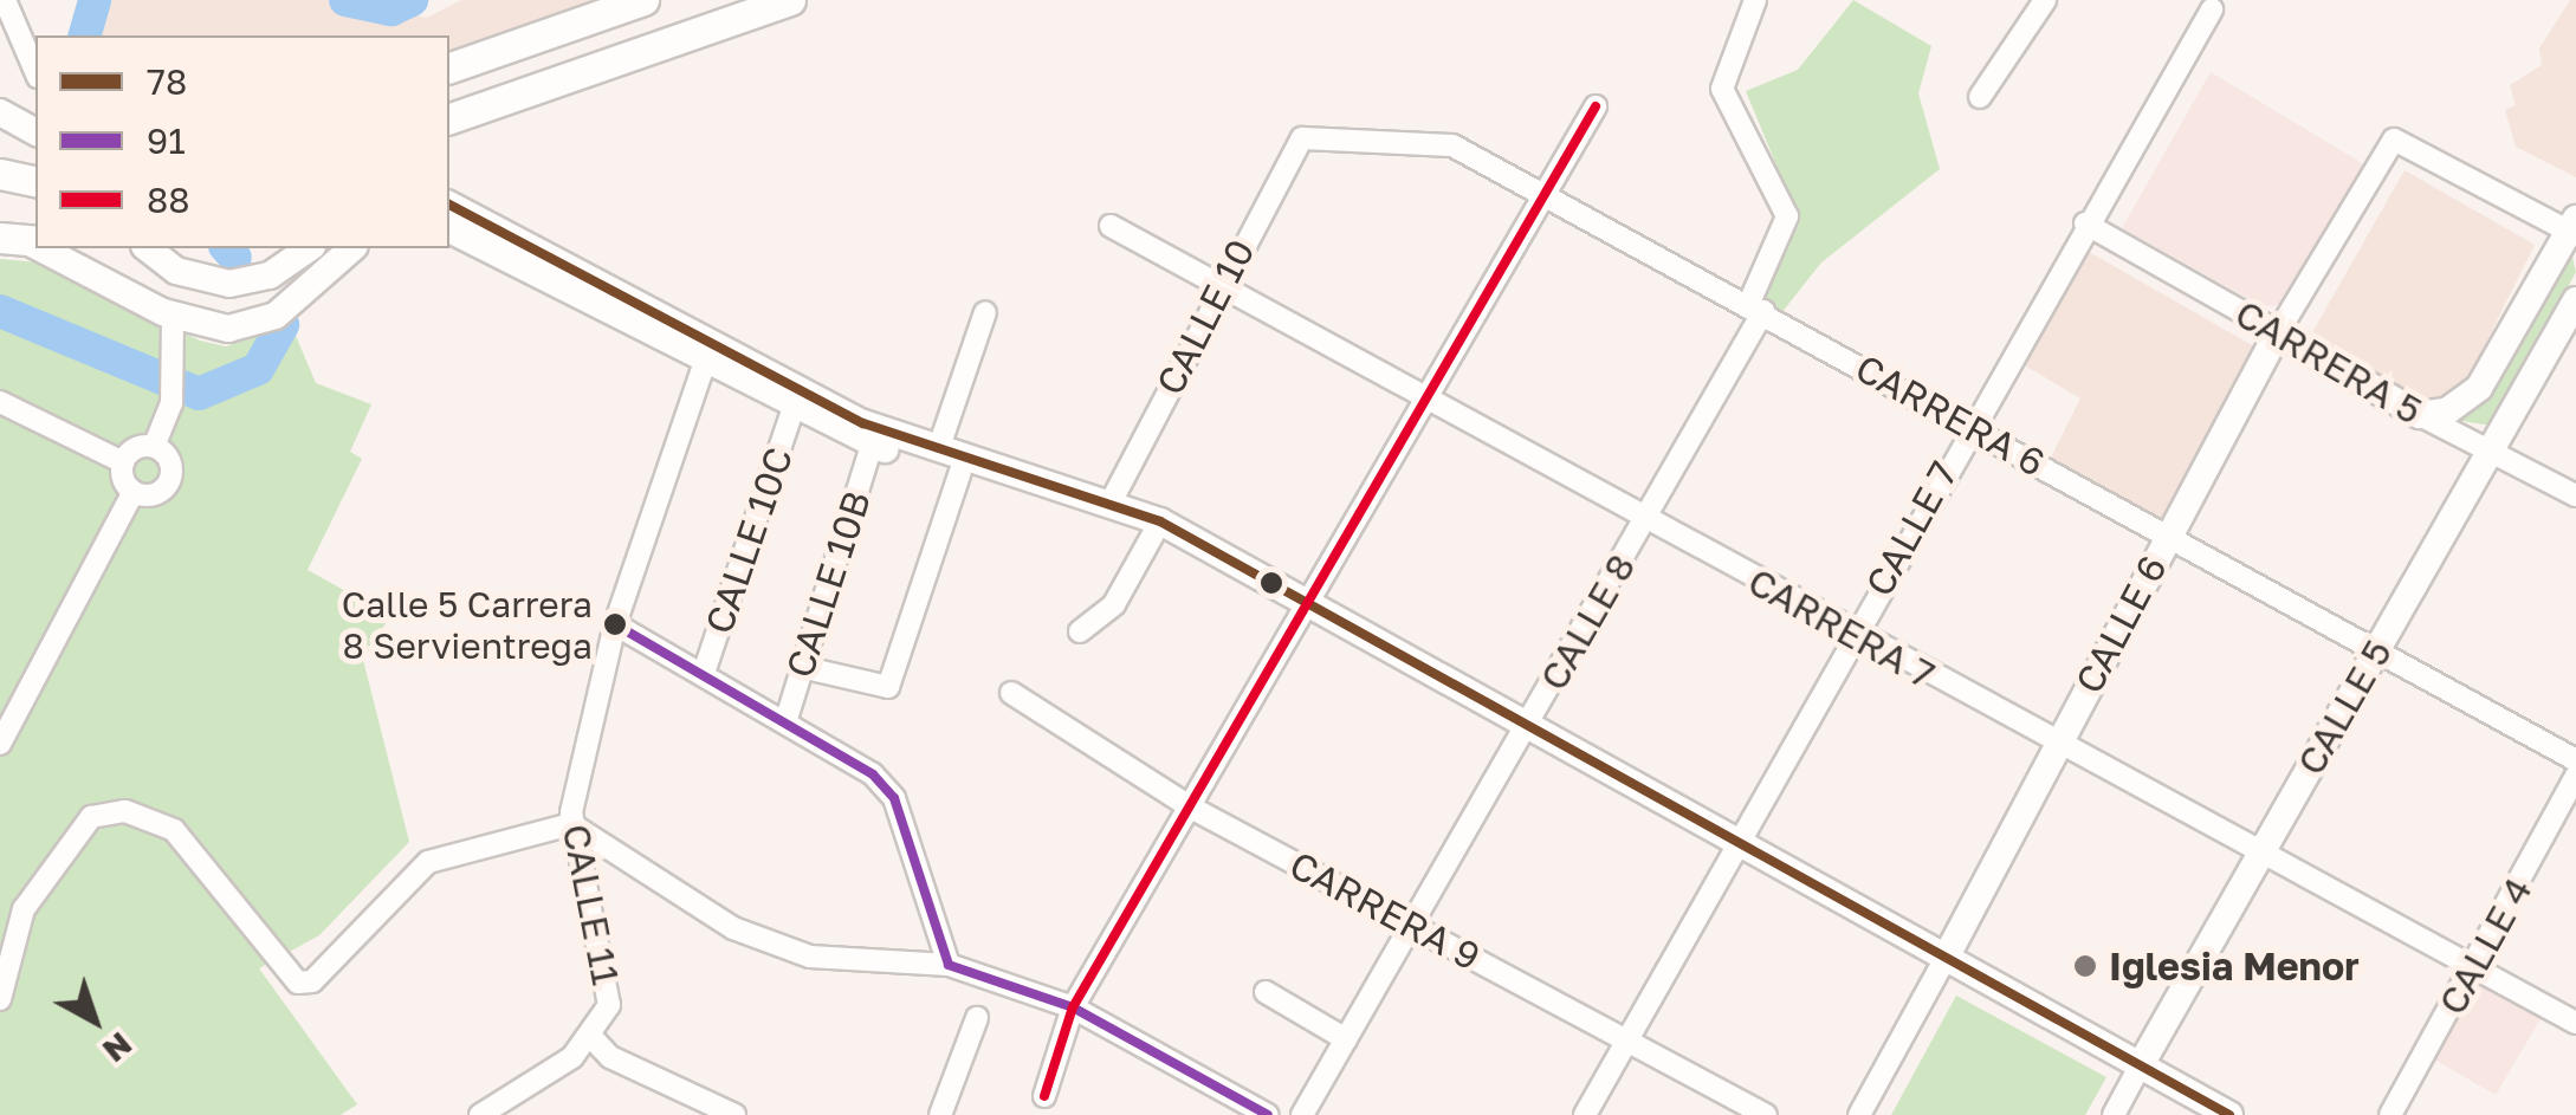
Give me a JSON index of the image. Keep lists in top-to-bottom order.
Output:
{
  "streets": {
    "main road": ["CARRERA 5", "CALLE 6", "CALLE 5"],
    "street": [
      "CALLE 10",
      "CARRERA 6",
      "CALLE 7",
      "CALLE 10C",
      "CALLE 10B",
      "CALLE 8",
      "CARRERA 7",
      "CALLE 11",
      "CARRERA 9",
      "CALLE 4"
    ]
  },
  "crossings": [
    ["CALLE 10", "CARRERA 6"],
    ["CALLE 10", "CARRERA 7"],
    ["CARRERA 5", "CALLE 7"],
    ["CARRERA 5", "CALLE 6"],
    ["CARRERA 5", "CALLE 5"],
    ["CARRERA 6", "CALLE 7"],
    ["CARRERA 6", "CALLE 8"],
    ["CARRERA 6", "CALLE 6"],
    ["CARRERA 6", "CALLE 5"],
    ["CALLE 7", "CARRERA 7"],
    ["CALLE 7", "CARRERA 9"],
    ["CALLE 8", "CARRERA 7"],
    ["CALLE 8", "CARRERA 9"],
    ["CALLE 6", "CARRERA 7"],
    ["CARRERA 7", "CALLE 5"],
    ["CARRERA 7", "CALLE 4"]
  ],
  "places": ["Calle 5 Carrera 8 Servientrega", "Iglesia Menor"],
  "lines": ["transit line 88", "transit line 78", "transit line 91"],
  "legend": ["78", "91", "88"],
  "north": "bottom right"
}
